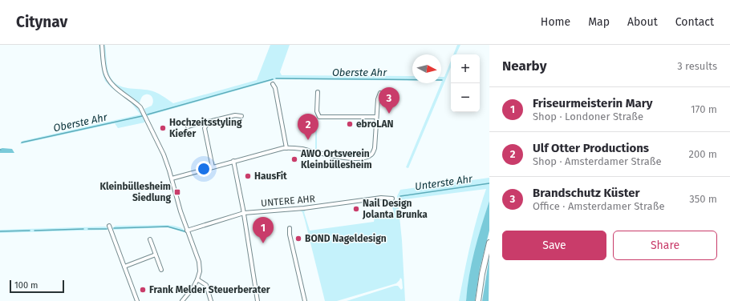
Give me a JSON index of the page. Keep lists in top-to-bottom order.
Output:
{
  "streets": {
    "street": ["UNTERE AHR"]
  },
  "water": ["Oberste Ahr", "Unterste Ahr"],
  "places": {
    "other": [
      "ebroLAN",
      "Hochzeitsstyling Kiefer",
      "AWO Ortsverein Kleinbüllesheim",
      "HausFit",
      "Nail Design Jolanta Brunka",
      "BOND Nageldesign",
      "Frank Melder Steuerberater"
    ],
    "transit": ["Kleinbüllesheim Siedlung"]
  },
  "scale_bar": "100 m",
  "north": "right",
  "page": {
    "header": "Citynav",
    "nav": [
      "Home",
      "Map",
      "About",
      "Contact"
    ],
    "heading": ["Nearby", "3 results"],
    "map_buttons": ["+", "−"],
    "list": [
      {
        "mark": "1",
        "name": "Friseurmeisterin Mary",
        "note": "Shop · Londoner Straße",
        "value": "170 m"
      },
      {
        "mark": "2",
        "name": "Ulf Otter Productions",
        "note": "Shop · Amsterdamer Straße",
        "value": "200 m"
      },
      {
        "mark": "3",
        "name": "Brandschutz Küster",
        "note": "Office · Amsterdamer Straße",
        "value": "350 m"
      }
    ],
    "pins": ["3", "2", "1"],
    "buttons": ["Save", "Share"],
    "scale": "100 m"
  }
}
